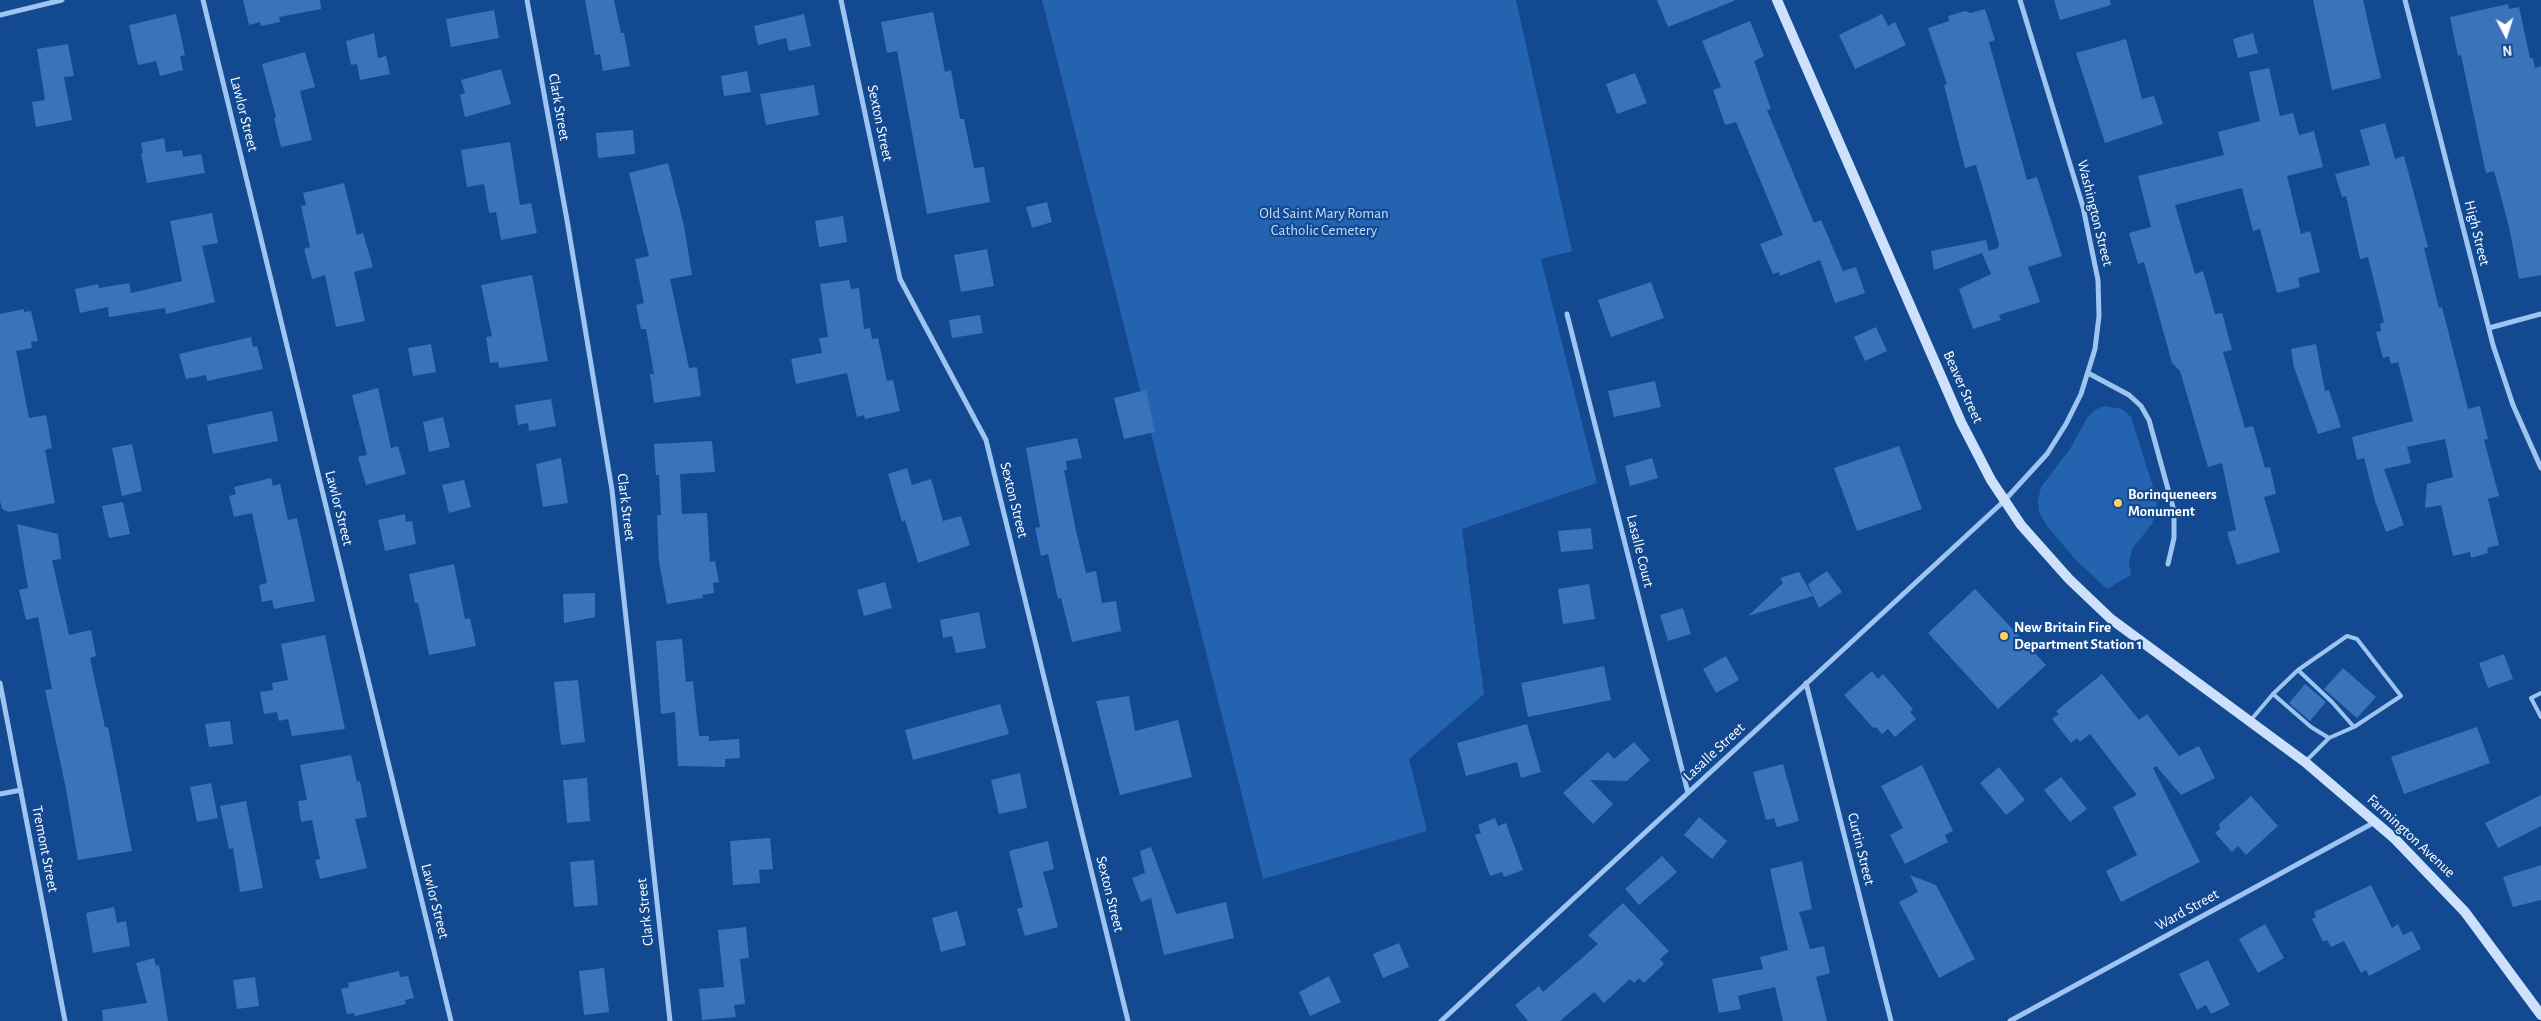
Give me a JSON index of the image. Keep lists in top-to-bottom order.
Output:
{
  "streets": {
    "main road": ["Beaver Street", "Farmington Avenue"],
    "street": [
      "Clark Street",
      "Lawlor Street",
      "Sexton Street",
      "Washington Street",
      "High Street",
      "Lasalle Court",
      "Lasalle Street",
      "Tremont Street",
      "Curtin Street",
      "Ward Street"
    ]
  },
  "crossings": [
    ["Washington Street", "Beaver Street"],
    ["Washington Street", "Lasalle Street"],
    ["Beaver Street", "Lasalle Street"],
    ["Beaver Street", "Farmington Avenue"],
    ["Lasalle Court", "Lasalle Street"],
    ["Lasalle Street", "Curtin Street"],
    ["Farmington Avenue", "Ward Street"]
  ],
  "parks": ["Old Saint Mary Roman Catholic Cemetery"],
  "places": ["Borinqueneers Monument", "New Britain Fire Department Station 1"],
  "north": "bottom"
}
